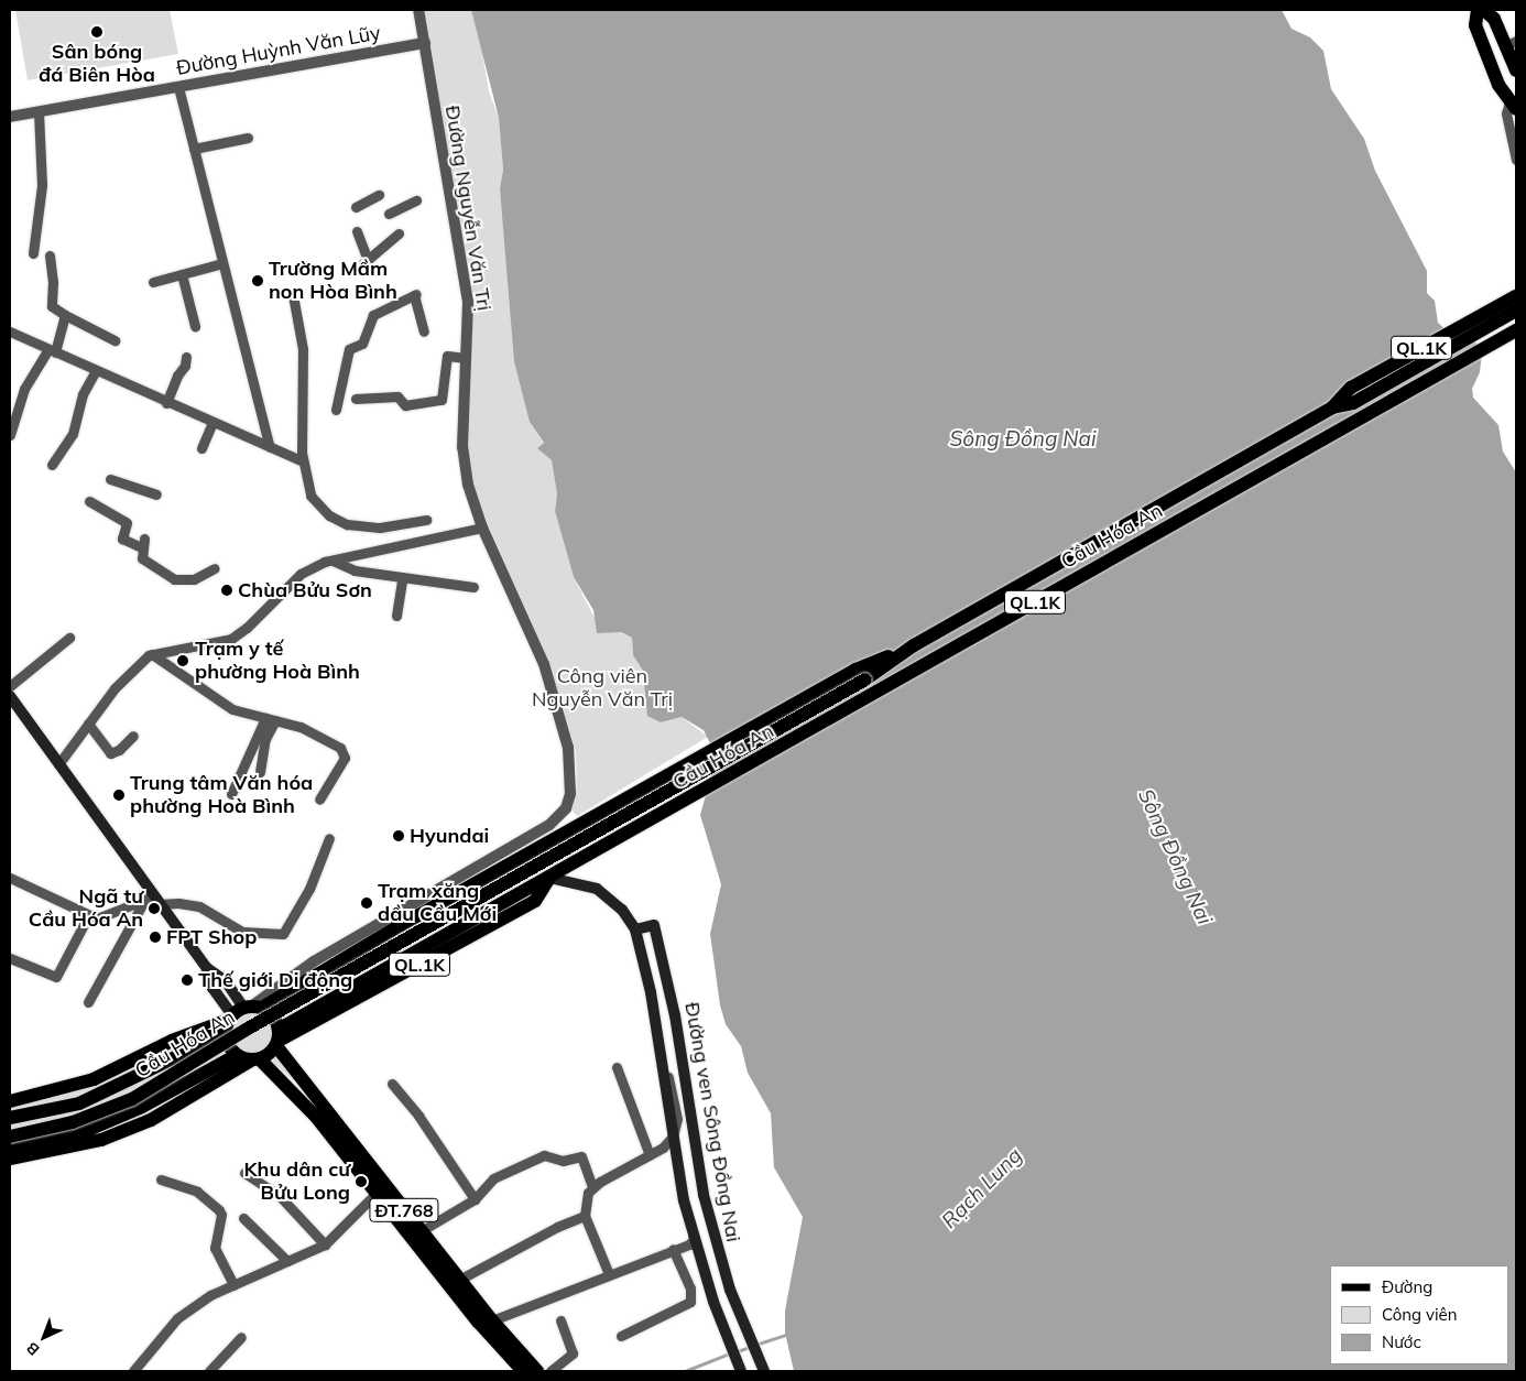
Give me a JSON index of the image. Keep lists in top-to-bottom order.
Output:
{
  "streets": {
    "main road": [
      "QL.1K",
      "Cầu Hóa An",
      "Đường ven Sông Đồng Nai",
      "ĐT.768"
    ],
    "street": ["Đường Huỳnh Văn Lũy", "Đường Nguyễn Văn Trị"]
  },
  "crossings": [
    ["Đường Huỳnh Văn Lũy", "Đường Nguyễn Văn Trị"],
    ["Đường Nguyễn Văn Trị", "QL.1K"],
    ["QL.1K", "Cầu Hóa An"],
    ["QL.1K", "ĐT.768"]
  ],
  "water": ["Sông Đồng Nai", "Rạch Lung"],
  "parks": ["Công viên Nguyễn Văn Trị"],
  "places": [
    "Sân bóng đá Biên Hòa",
    "Trường Mầm non Hòa Bình",
    "Chùa Bửu Sơn",
    "Trạm y tế phường Hoà Bình",
    "Trung tâm Văn hóa phường Hoà Bình",
    "Hyundai",
    "Trạm xăng dầu Cầu Mới",
    "Ngã tư Cầu Hóa An",
    "FPT Shop",
    "Thế giới Di động",
    "Khu dân cư Bửu Long"
  ],
  "legend": ["Đường", "Công viên", "Nước"],
  "north": "bottom left"
}
